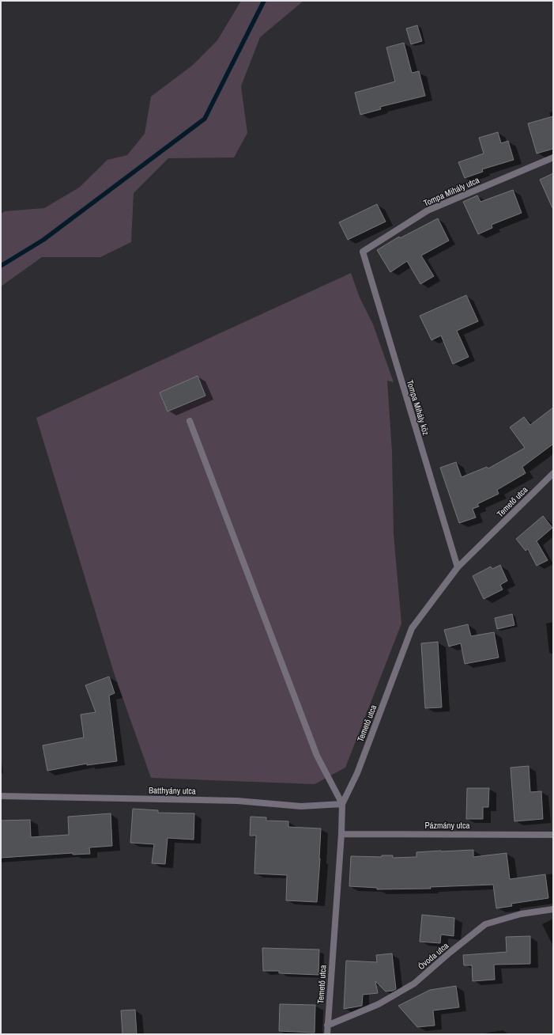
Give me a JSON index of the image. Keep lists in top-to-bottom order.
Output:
{
  "streets": {
    "street": [
      "Tompa Mihály utca",
      "Tompa Mihály köz",
      "Temető utca",
      "Batthyány utca",
      "Pázmány utca",
      "Óvoda utca"
    ]
  },
  "crossings": [
    ["Tompa Mihály utca", "Tompa Mihály köz"],
    ["Tompa Mihály köz", "Temető utca"],
    ["Temető utca", "Batthyány utca"],
    ["Temető utca", "Pázmány utca"],
    ["Temető utca", "Óvoda utca"]
  ]
}
